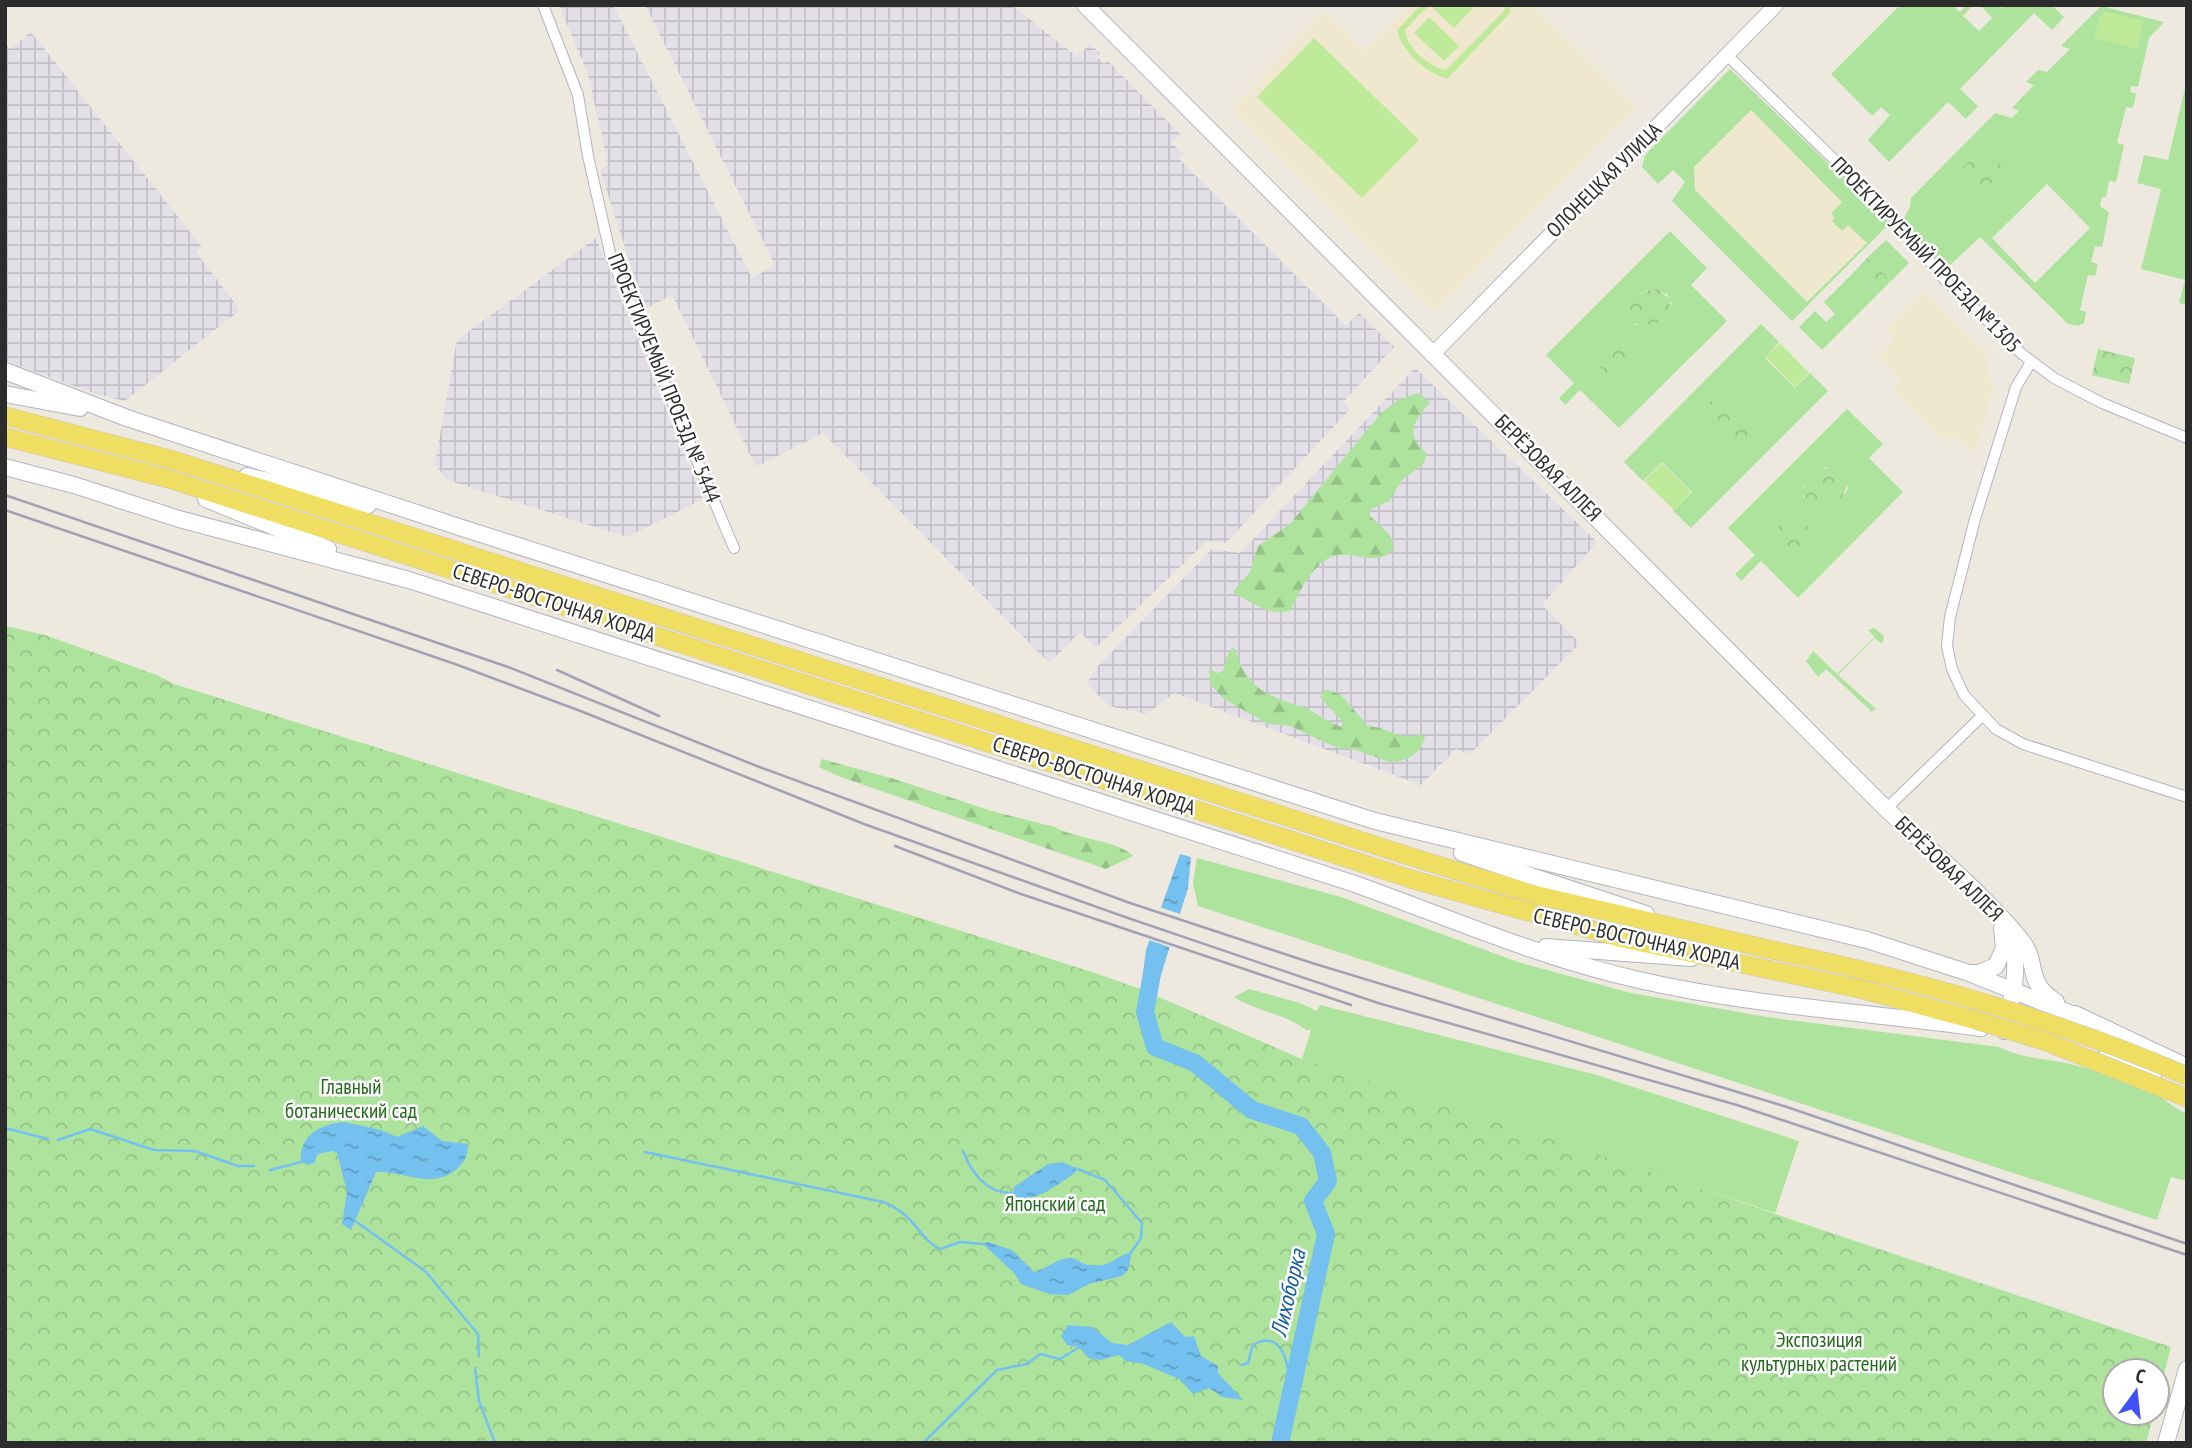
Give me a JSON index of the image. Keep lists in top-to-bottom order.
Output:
{
  "streets": {
    "main road": ["БЕРЁЗОВАЯ АЛЛЕЯ", "СЕВЕРО-ВОСТОЧНАЯ ХОРДА"],
    "street": ["ОЛОНЕЦКАЯ УЛИЦА", "ПРОЕКТИРУЕМЫЙ ПРОЕЗД №1305", "ПРОЕКТИРУЕМЫЙ ПРОЕЗД № 5444"]
  },
  "crossings": [
    ["ОЛОНЕЦКАЯ УЛИЦА", "ПРОЕКТИРУЕМЫЙ ПРОЕЗД №1305"],
    ["ОЛОНЕЦКАЯ УЛИЦА", "БЕРЁЗОВАЯ АЛЛЕЯ"]
  ],
  "water": ["Лихоборка"],
  "parks": ["Главный ботанический сад", "Японский сад", "Экспозиция культурных растений"],
  "north": "top"
}
